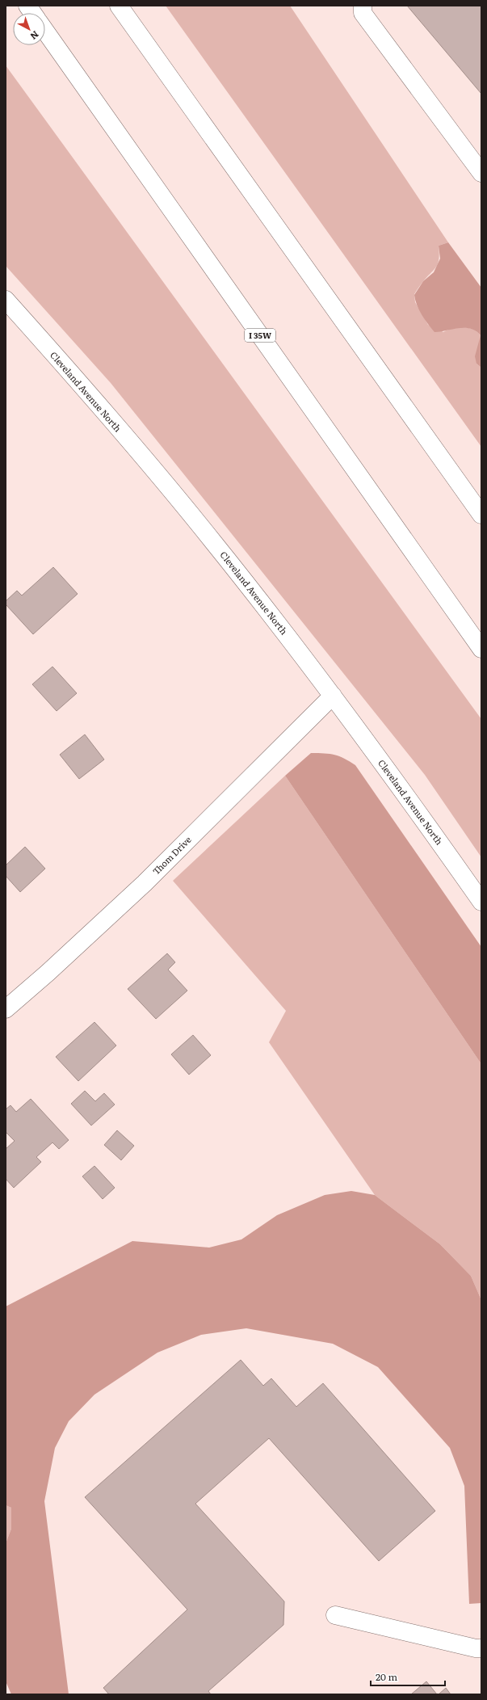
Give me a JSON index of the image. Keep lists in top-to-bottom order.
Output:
{
  "streets": {
    "main road": ["I 35W", "Cleveland Avenue North", "Thom Drive"]
  },
  "crossings": [
    ["Cleveland Avenue North", "Thom Drive"]
  ],
  "scale_bar": "20 m",
  "north": "bottom right"
}
